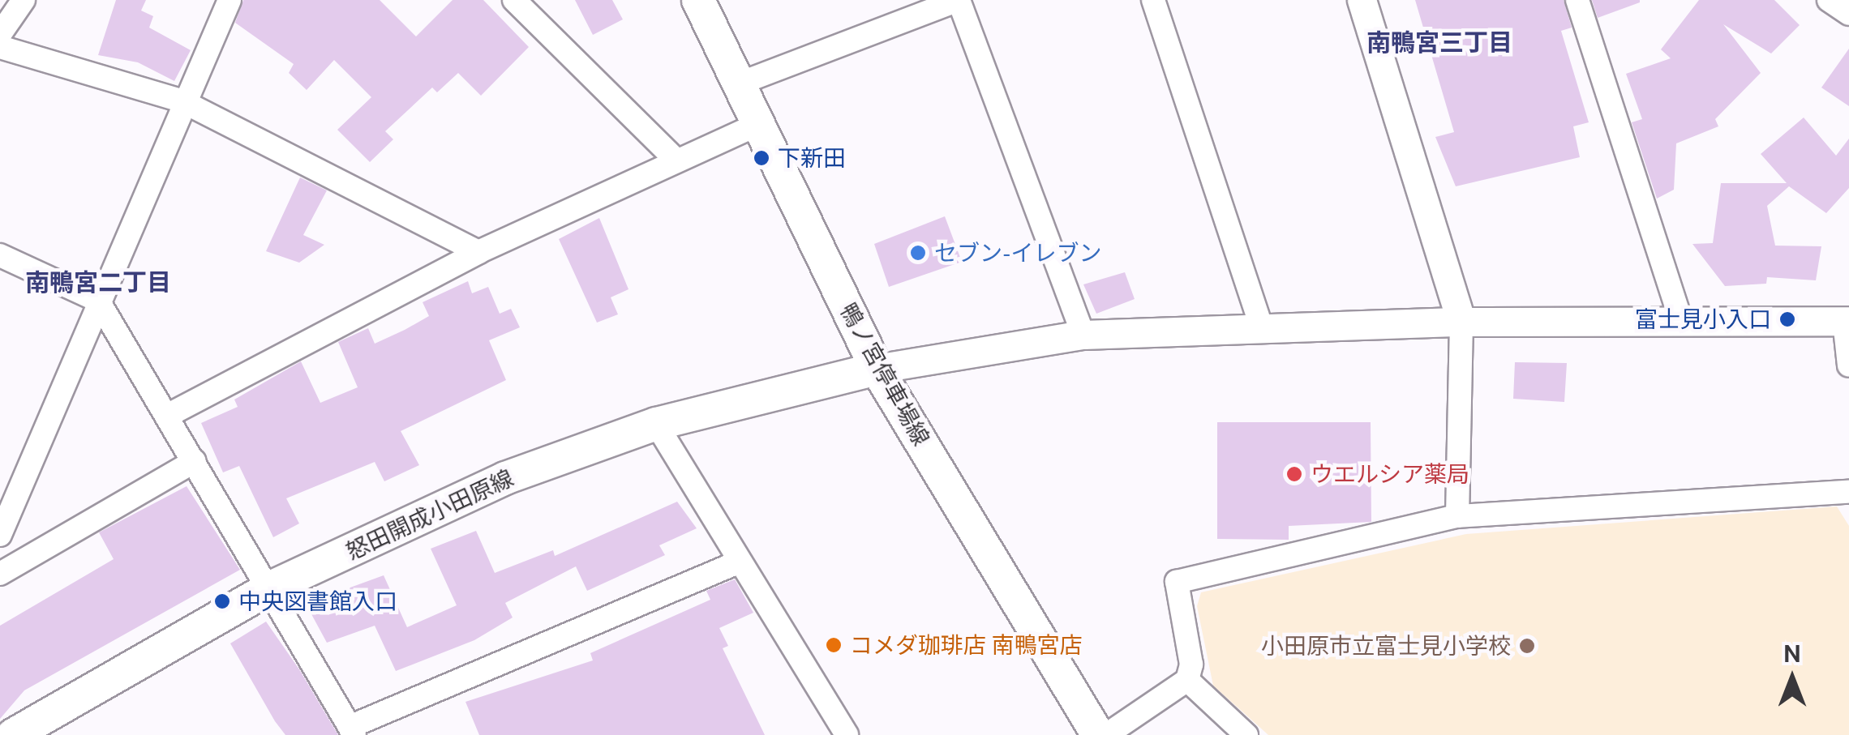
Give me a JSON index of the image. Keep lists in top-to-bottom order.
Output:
{
  "streets": {
    "main road": ["鴨ノ宮停車場線", "怒田開成小田原線"]
  },
  "crossings": [
    ["鴨ノ宮停車場線", "怒田開成小田原線"]
  ],
  "districts": ["南鴨宮三丁目", "南鴨宮二丁目"],
  "places": [
    "下新田",
    "セブン-イレブン",
    "富士見小入口",
    "ウエルシア薬局",
    "中央図書館入口",
    "コメダ珈琲店 南鴨宮店",
    "小田原市立富士見小学校"
  ],
  "north": "top"
}
